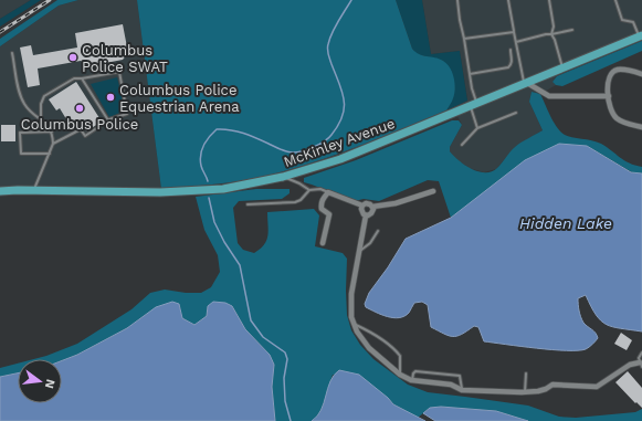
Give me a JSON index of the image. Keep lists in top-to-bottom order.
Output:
{
  "streets": {
    "main road": ["McKinley Avenue"]
  },
  "water": ["Hidden Lake"],
  "places": ["Columbus Police SWAT", "Columbus Police Equestrian Arena", "Columbus Police"],
  "north": "right"
}
